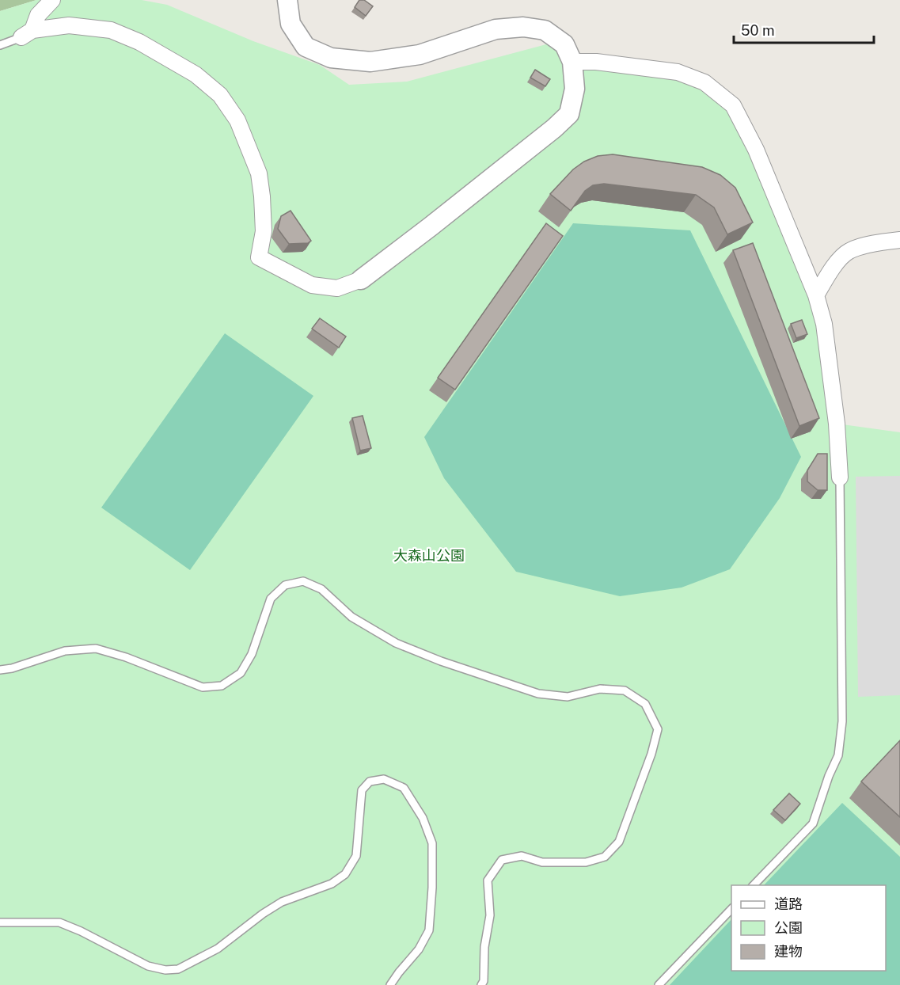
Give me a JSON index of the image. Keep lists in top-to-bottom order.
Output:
{
  "parks": ["大森山公園"],
  "legend": ["道路", "公園", "建物"],
  "scale_bar": "50 m"
}
